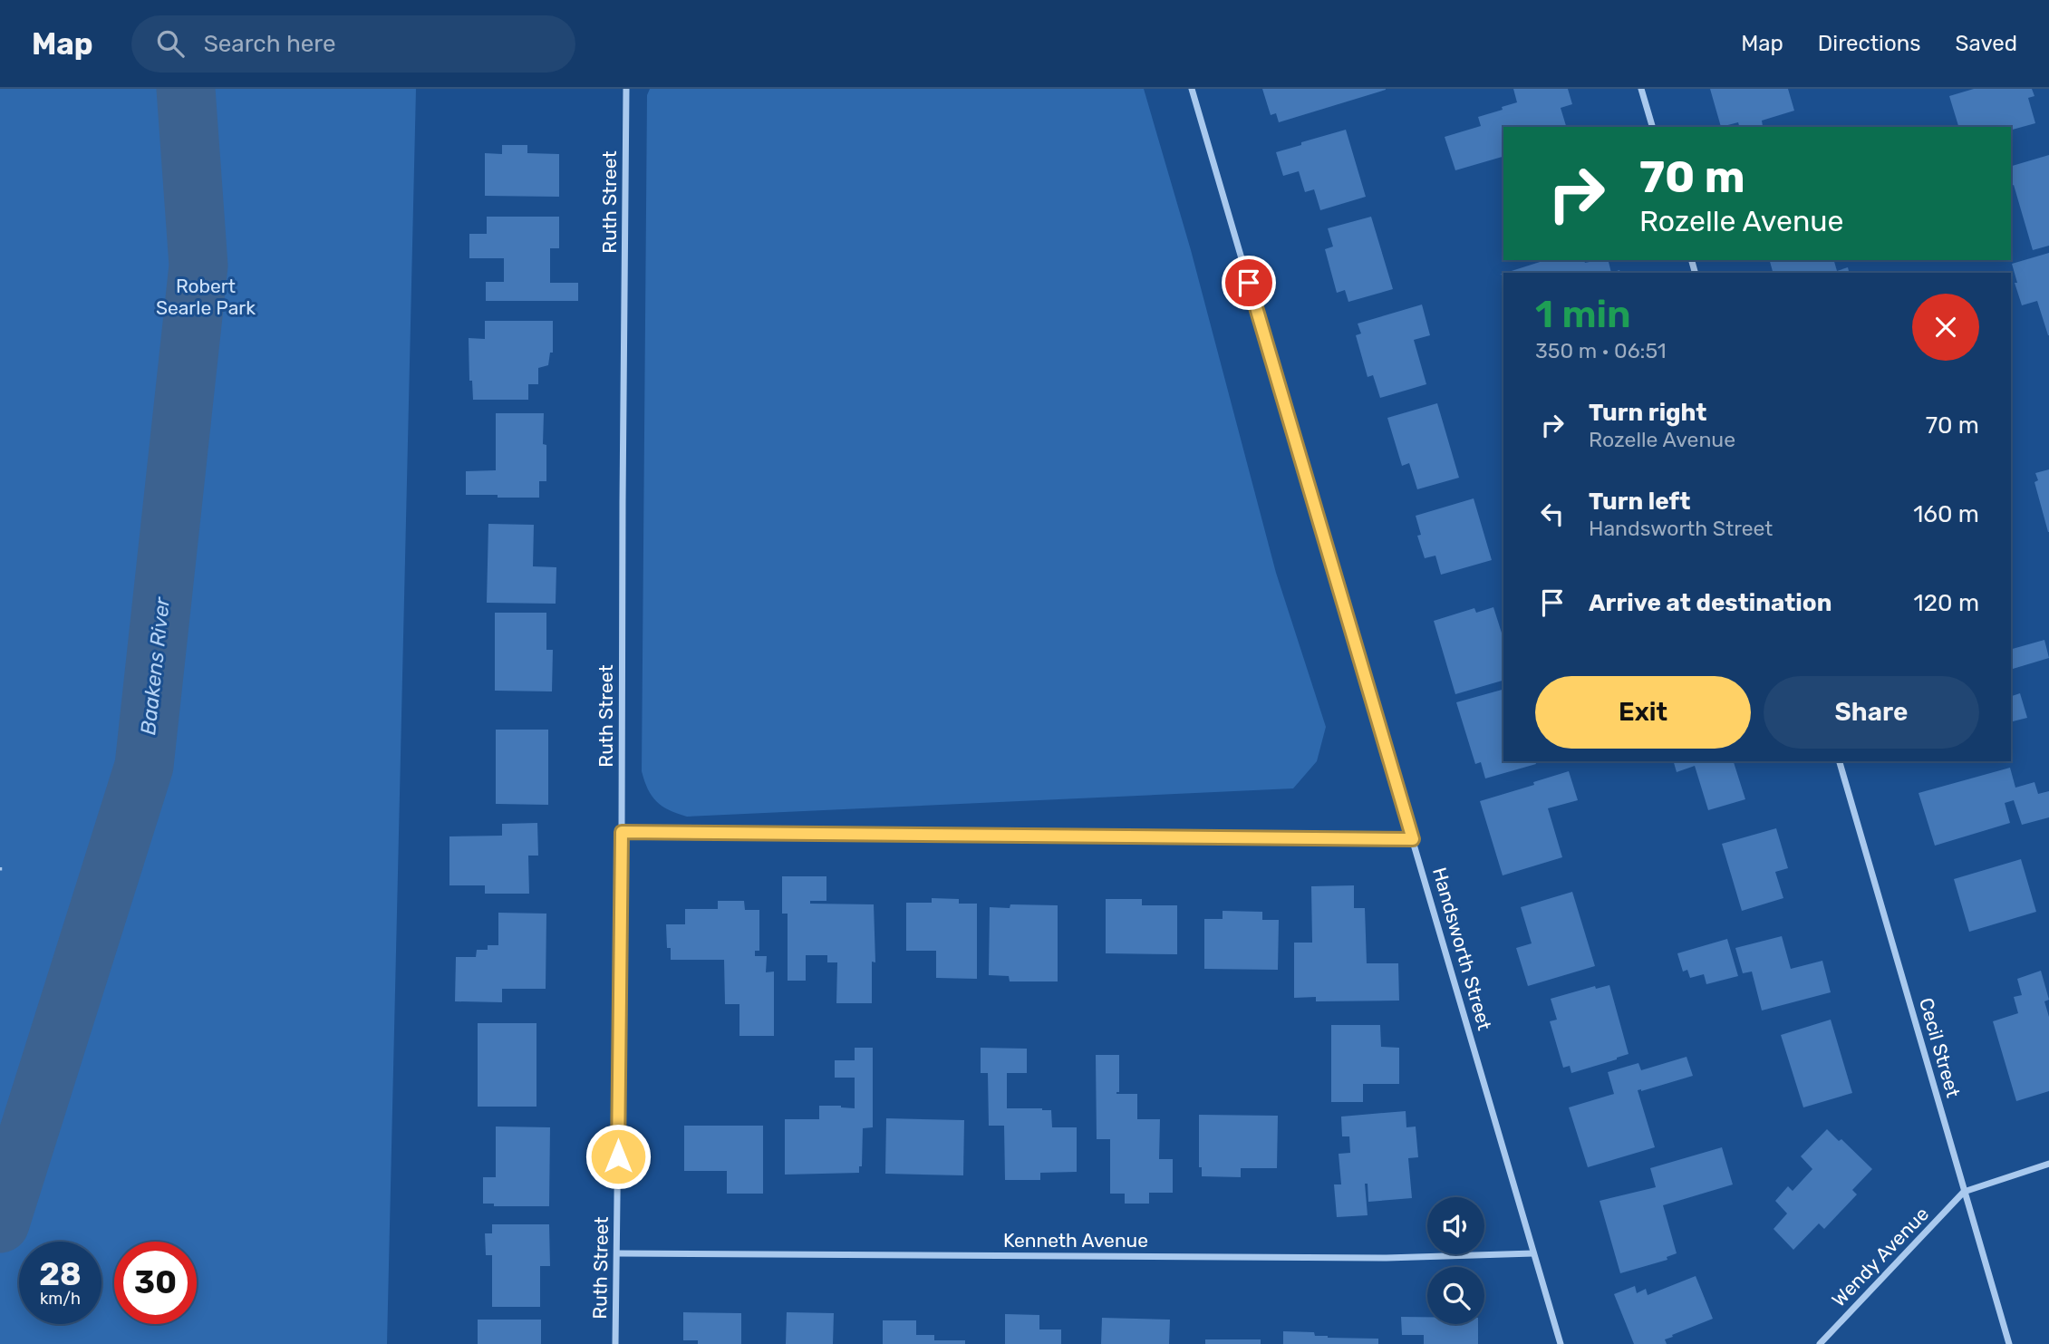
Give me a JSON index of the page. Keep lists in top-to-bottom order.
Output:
{
  "streets": {
    "street": [
      "Ruth Street",
      "Handsworth Street",
      "Cecil Street",
      "Kenneth Avenue",
      "Wendy Avenue"
    ]
  },
  "crossings": [
    ["Ruth Street", "Kenneth Avenue"],
    ["Handsworth Street", "Kenneth Avenue"],
    ["Cecil Street", "Wendy Avenue"]
  ],
  "water": ["Baakens River"],
  "parks": ["Robert Searle Park"],
  "page": {
    "header": "Map",
    "search": "Search here",
    "nav": ["Map", "Directions", "Saved"],
    "turn": ["70 m", "Rozelle Avenue"],
    "heading": ["1 min", "350 m · 06:51"],
    "list": [
      {
        "name": "Turn right",
        "note": "Rozelle Avenue",
        "value": "70 m"
      },
      {
        "name": "Turn left",
        "note": "Handsworth Street",
        "value": "160 m"
      },
      {
        "name": "Arrive at destination",
        "value": "120 m"
      }
    ],
    "buttons": ["Exit", "Share"],
    "speed": "28 km/h",
    "limit": "30"
  }
}
